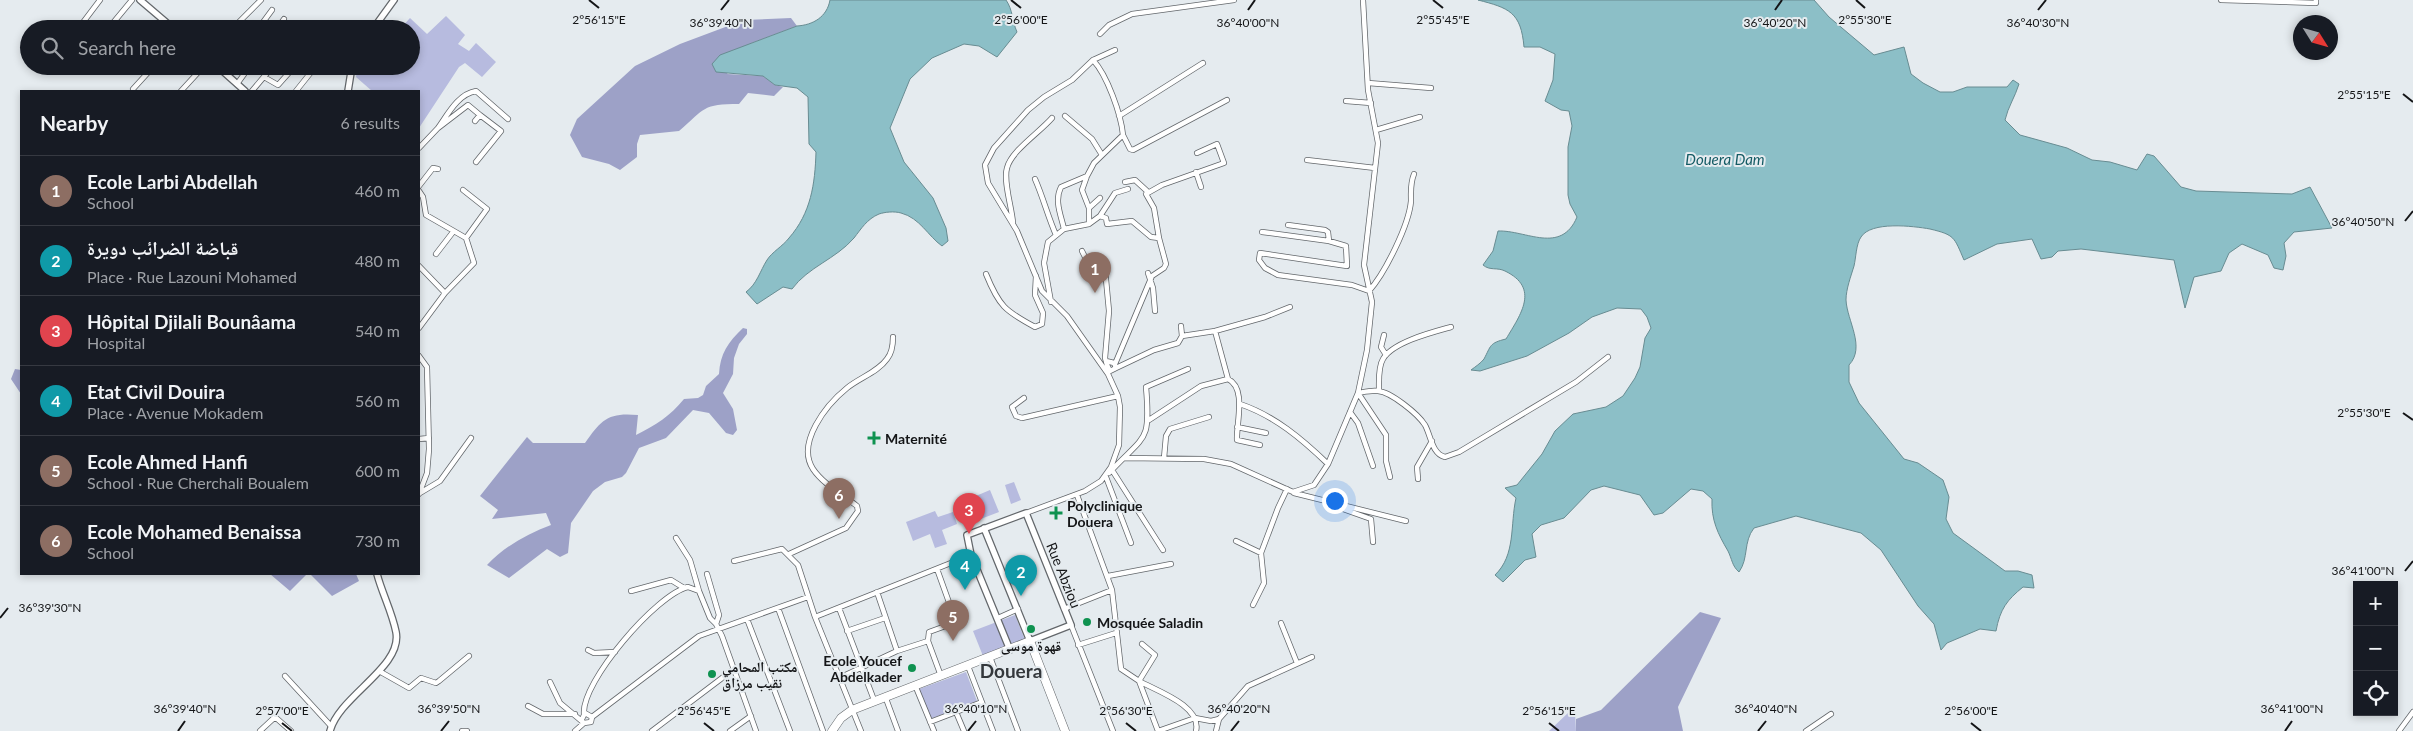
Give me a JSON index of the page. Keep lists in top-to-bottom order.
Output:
{
  "streets": {
    "street": ["Rue Abziou"]
  },
  "districts": ["Douera"],
  "water": ["Douera Dam"],
  "places": {
    "health": ["Maternité", "Polyclinique Douera"],
    "other": [
      "Mosquée Saladin",
      "قهوة موسى",
      "Ecole Youcef Abdelkader",
      "مكتب المحامي نقيب مرزاق"
    ]
  },
  "north": "bottom right",
  "page": {
    "search": "Search here",
    "heading": ["Nearby", "6 results"],
    "list": [
      {
        "mark": "1",
        "name": "Ecole Larbi Abdellah",
        "note": "School",
        "value": "460 m"
      },
      {
        "mark": "2",
        "name": "قباضة الضرائب دويرة",
        "note": "Place · Rue Lazouni Mohamed",
        "value": "480 m"
      },
      {
        "mark": "3",
        "name": "Hôpital Djilali Bounâama",
        "note": "Hospital",
        "value": "540 m"
      },
      {
        "mark": "4",
        "name": "Etat Civil Douira",
        "note": "Place · Avenue Mokadem",
        "value": "560 m"
      },
      {
        "mark": "5",
        "name": "Ecole Ahmed Hanfi",
        "note": "School · Rue Cherchali Boualem",
        "value": "600 m"
      },
      {
        "mark": "6",
        "name": "Ecole Mohamed Benaissa",
        "note": "School",
        "value": "730 m"
      }
    ],
    "pins": [
      "1",
      "6",
      "3",
      "4",
      "2",
      "5"
    ],
    "map_buttons": ["+", "−"]
  },
  "coordinates": [
    "2°55'45\"E",
    "2°55'30\"E",
    "2°56'15\"E",
    "2°56'00\"E",
    "36°39'40\"N",
    "36°40'00\"N",
    "36°40'20\"N",
    "36°40'30\"N",
    "2°55'15\"E",
    "36°40'50\"N",
    "36°41'00\"N",
    "36°39'30\"N",
    "36°39'50\"N",
    "36°40'10\"N",
    "36°40'40\"N",
    "2°57'00\"E",
    "2°56'45\"E",
    "2°56'30\"E"
  ]
}
